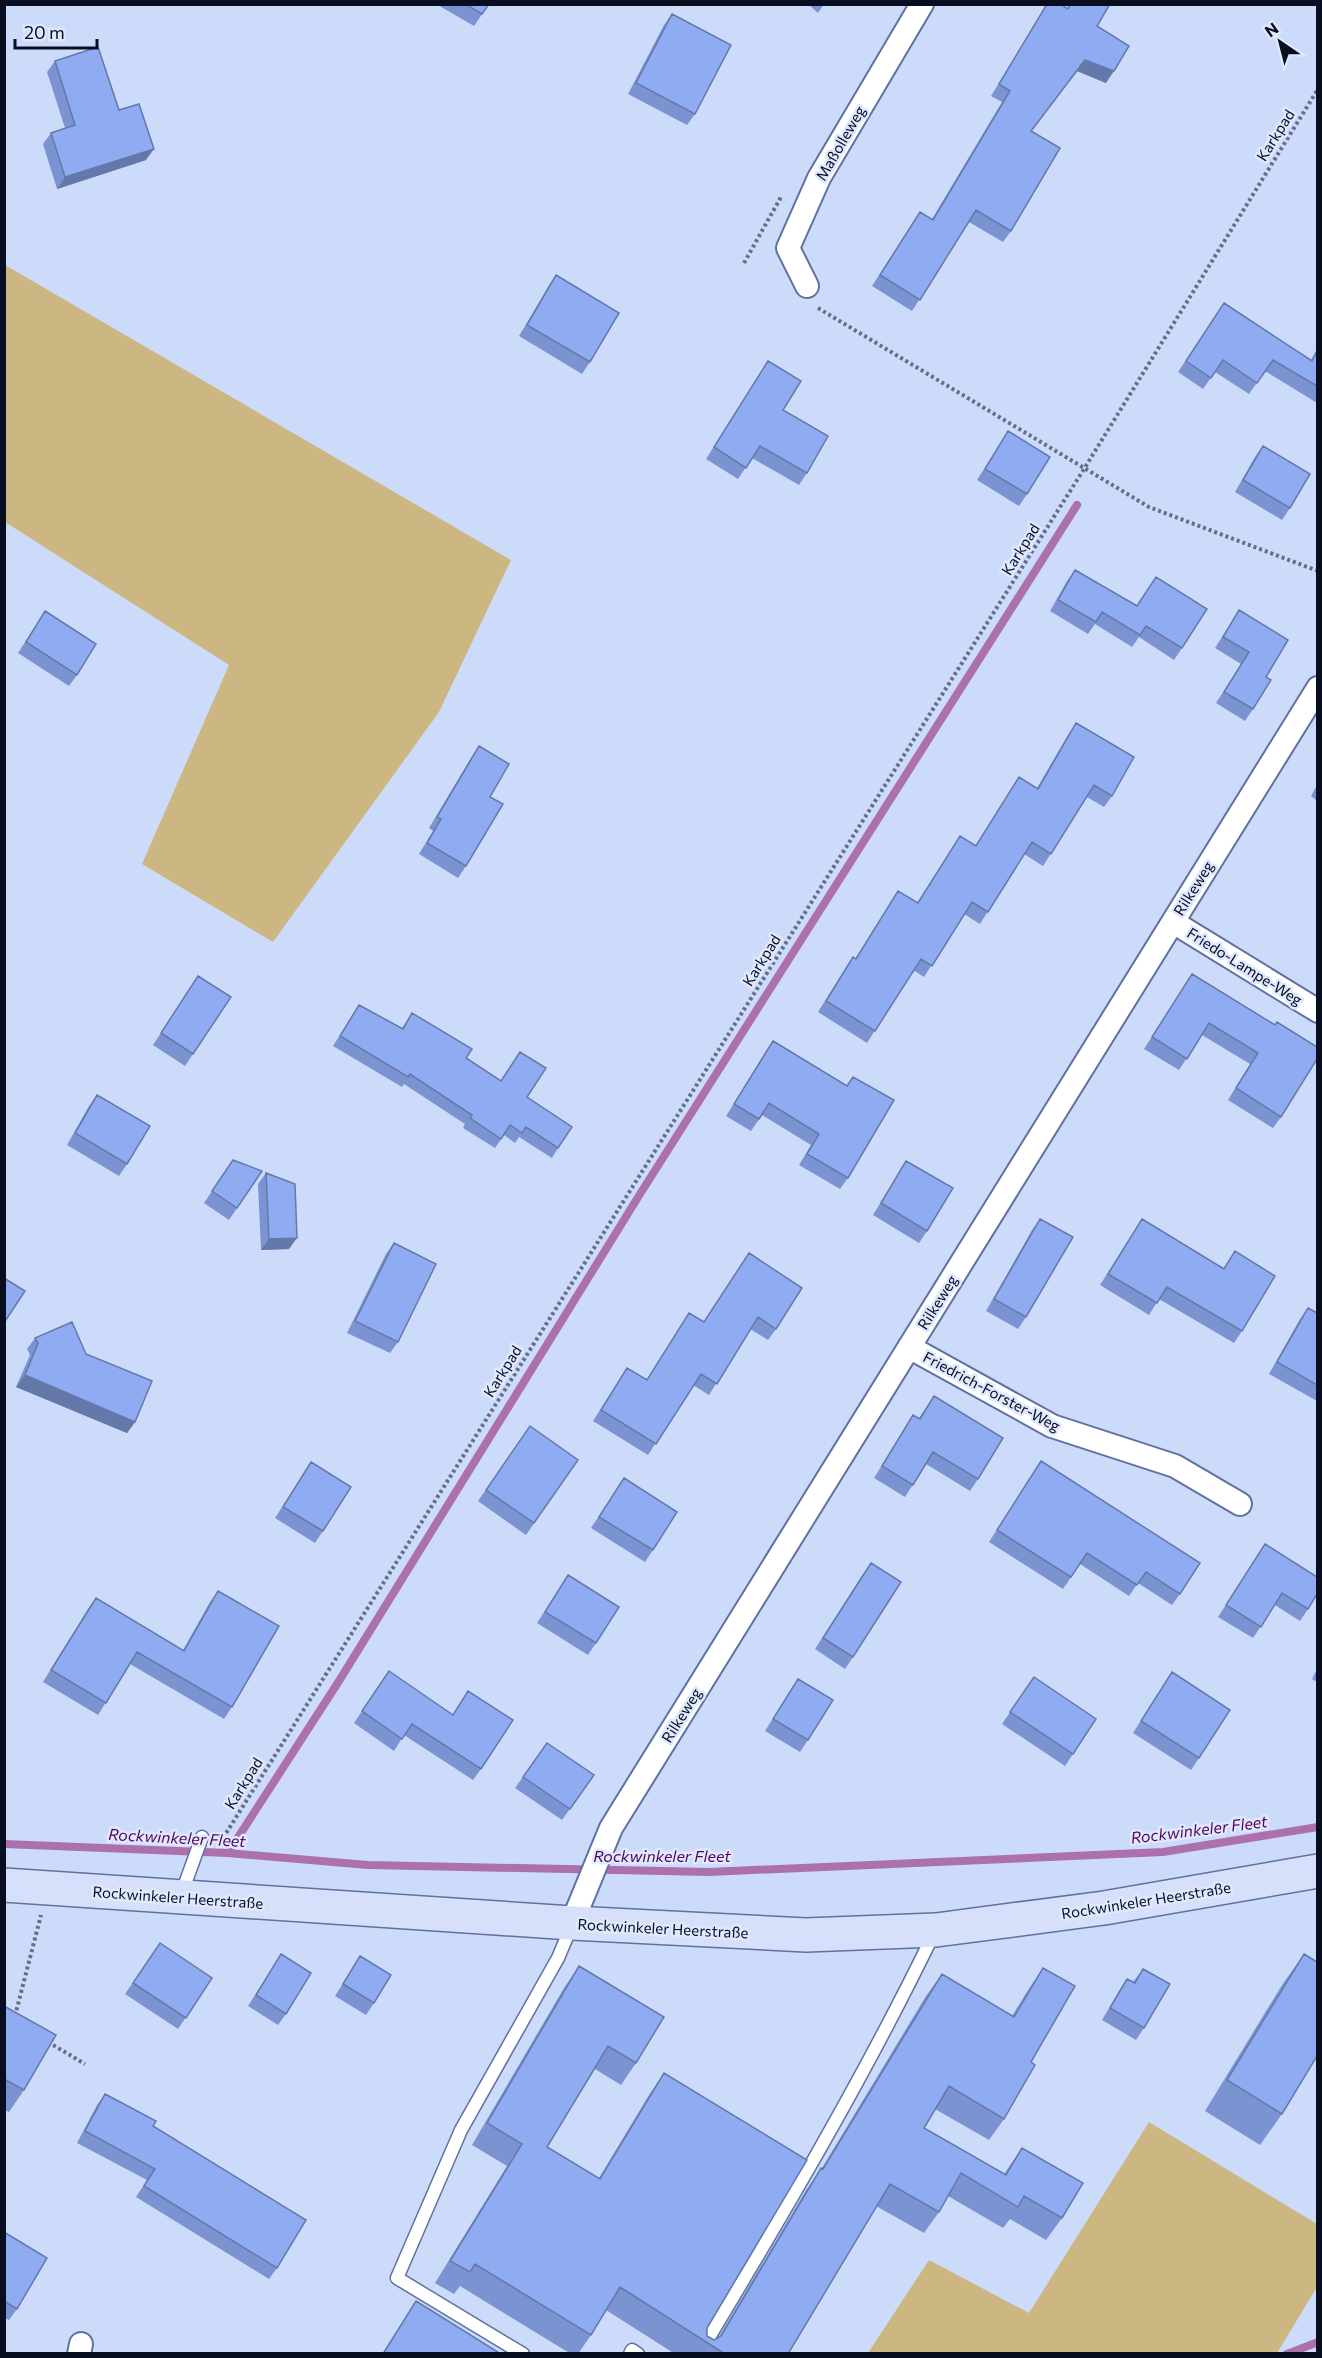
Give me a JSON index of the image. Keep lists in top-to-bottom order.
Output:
{
  "streets": {
    "main road": ["Rockwinkeler Heerstraße"],
    "street": [
      "Maßolleweg",
      "Rilkeweg",
      "Friedo-Lampe-Weg",
      "Friedrich-Forster-Weg"
    ],
    "path": ["Karkpad"]
  },
  "crossings": [
    ["Rilkeweg", "Friedo-Lampe-Weg"],
    ["Rilkeweg", "Friedrich-Forster-Weg"],
    ["Rilkeweg", "Rockwinkeler Heerstraße"]
  ],
  "water": ["Rockwinkeler Fleet"],
  "scale_bar": "20 m",
  "north": "top left"
}
